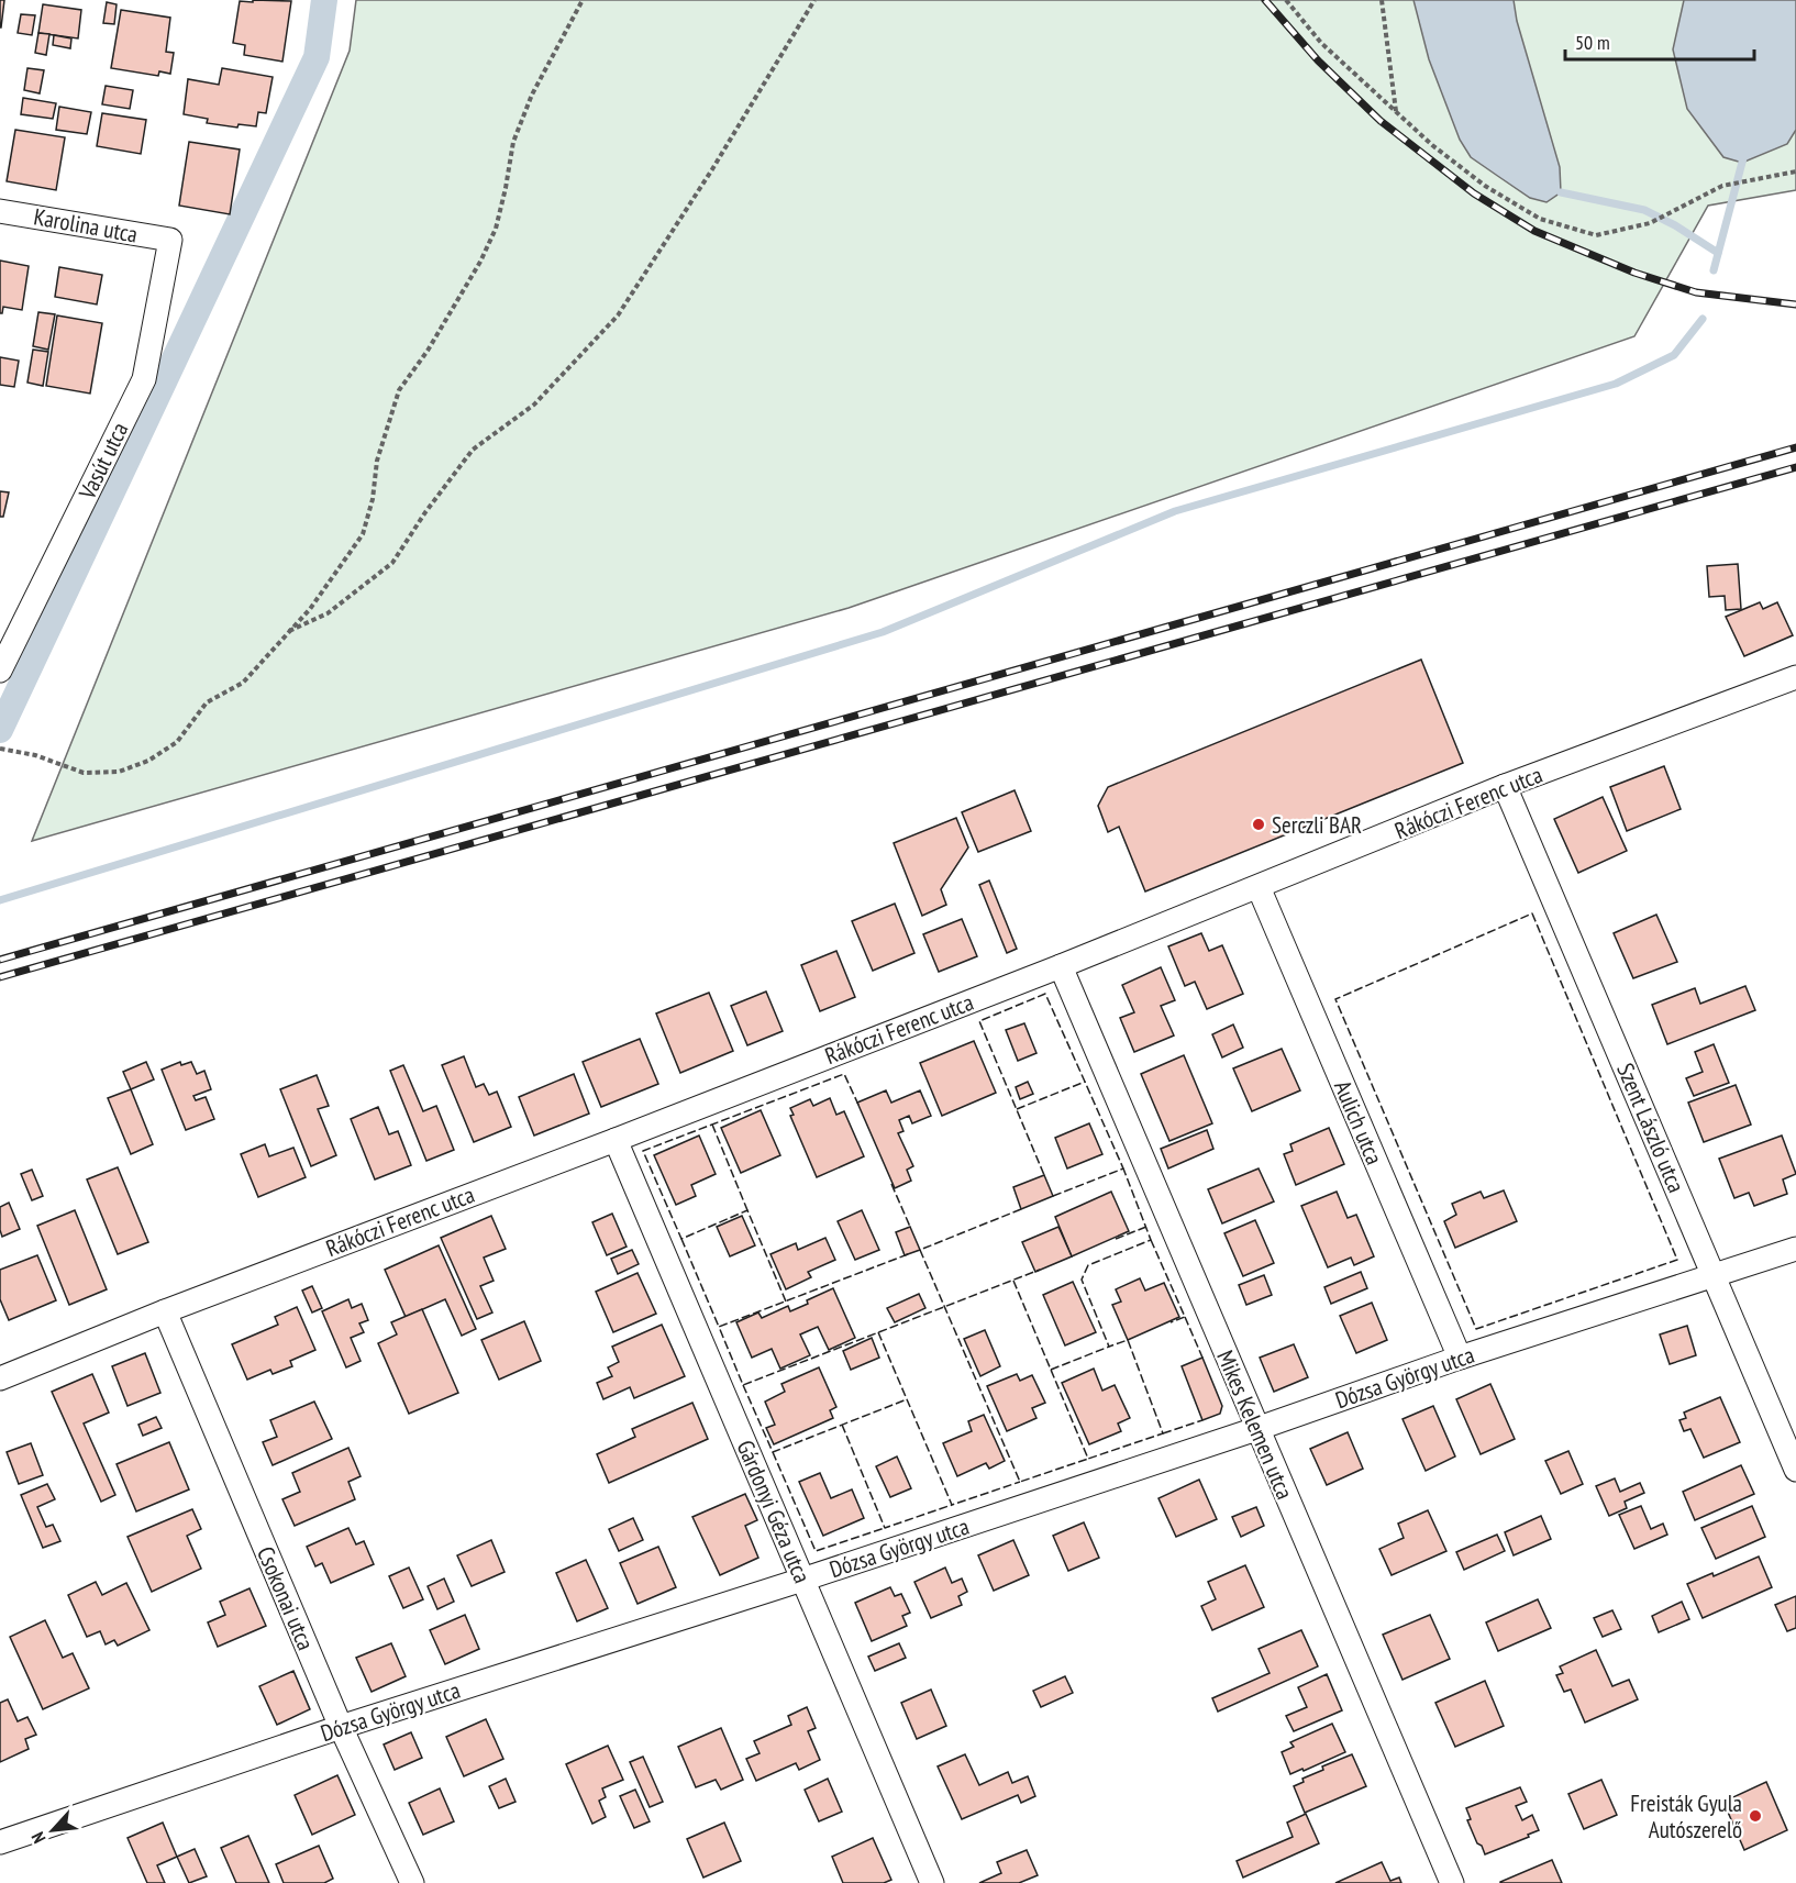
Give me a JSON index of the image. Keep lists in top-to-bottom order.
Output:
{
  "streets": {
    "street": [
      "Karolina utca",
      "Vasút utca",
      "Rákóczi Ferenc utca",
      "Aulich utca",
      "Szent László utca",
      "Dózsa György utca",
      "Mikes Kelemen utca",
      "Gárdonyi Géza utca",
      "Csokonai utca"
    ]
  },
  "crossings": [
    ["Karolina utca", "Vasút utca"],
    ["Rákóczi Ferenc utca", "Aulich utca"],
    ["Rákóczi Ferenc utca", "Szent László utca"],
    ["Rákóczi Ferenc utca", "Mikes Kelemen utca"],
    ["Rákóczi Ferenc utca", "Gárdonyi Géza utca"],
    ["Rákóczi Ferenc utca", "Csokonai utca"],
    ["Aulich utca", "Dózsa György utca"],
    ["Szent László utca", "Dózsa György utca"],
    ["Dózsa György utca", "Mikes Kelemen utca"],
    ["Dózsa György utca", "Gárdonyi Géza utca"],
    ["Dózsa György utca", "Csokonai utca"]
  ],
  "places": ["Serczli BAR", "Freisták Gyula Autószerelő"],
  "scale_bar": "50 m",
  "north": "bottom left"
}
